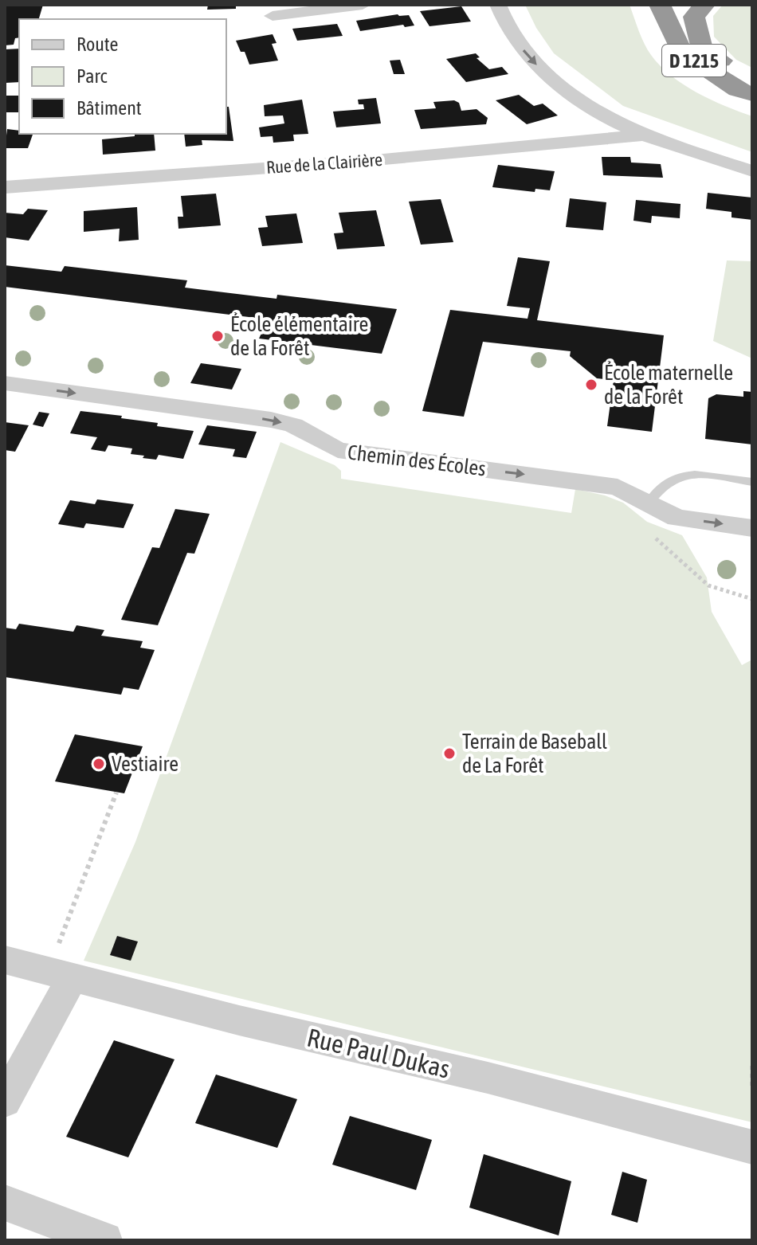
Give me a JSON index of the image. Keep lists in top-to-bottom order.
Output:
{
  "streets": {
    "highway": ["D 1215"],
    "street": ["Rue de la Clairière", "Chemin des Écoles", "Rue Paul Dukas"]
  },
  "one_way": ["Chemin des Écoles"],
  "places": [
    "École élémentaire de la Forêt",
    "École maternelle de la Forêt",
    "Terrain de Baseball de La Forêt",
    "Vestiaire"
  ],
  "legend": ["Route", "Parc", "Bâtiment"]
}
